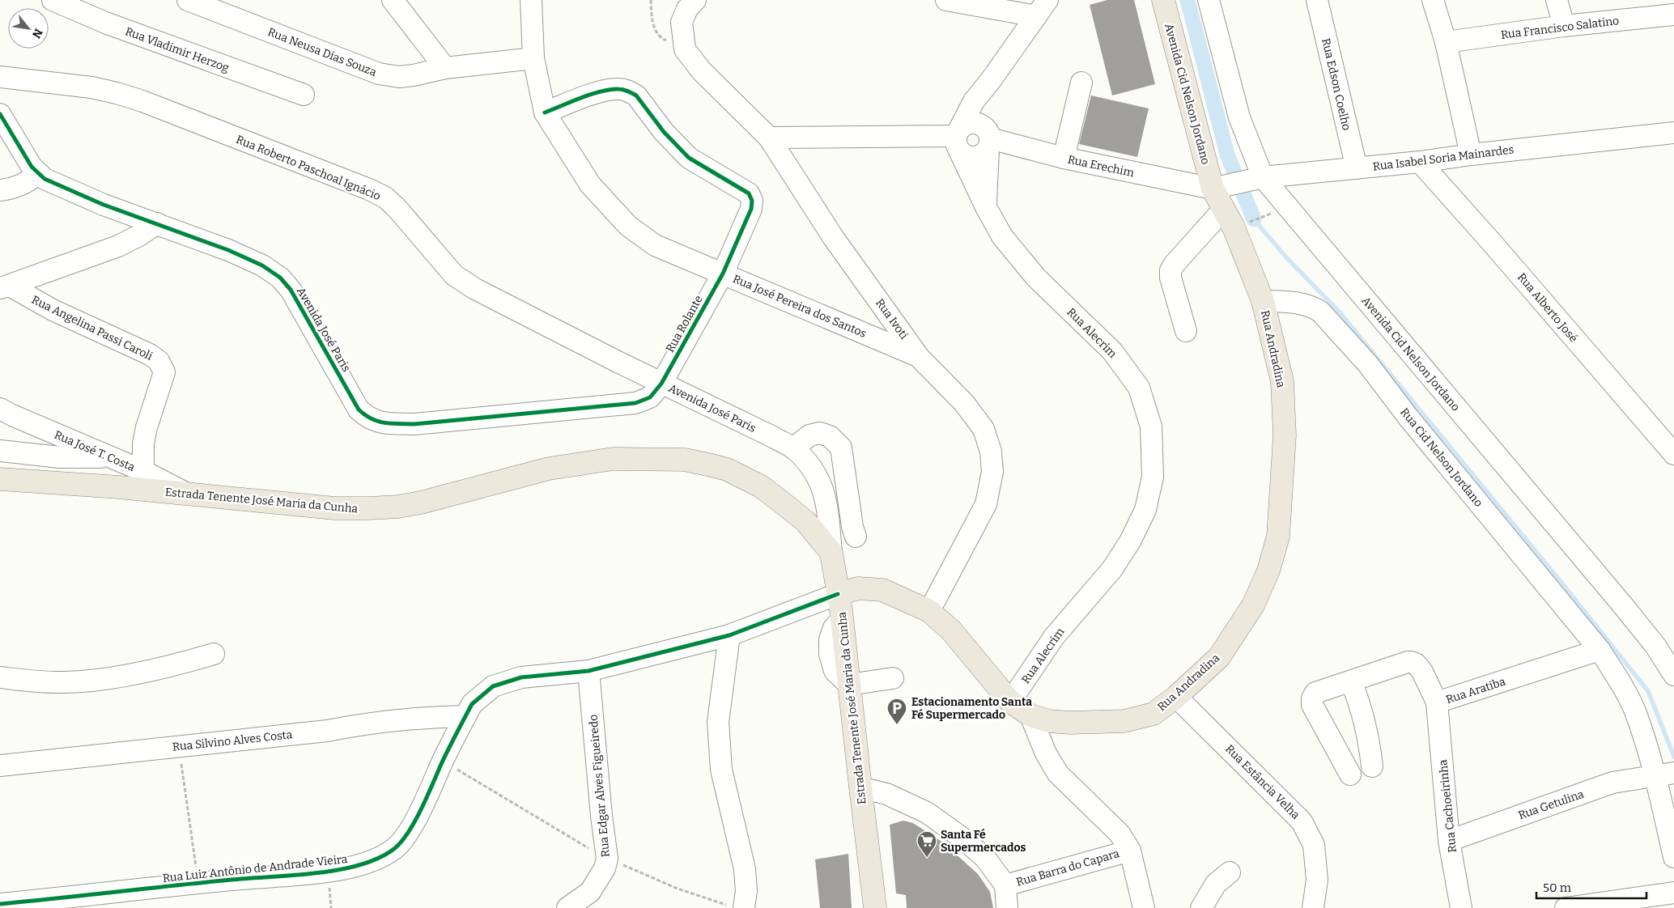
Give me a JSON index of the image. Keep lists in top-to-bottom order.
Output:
{
  "streets": {
    "main road": ["Avenida Cid Nelson Jordano", "Rua Andradina", "Estrada Tenente José Maria da Cunha"],
    "street": [
      "Rua Francisco Salatino",
      "Rua Vladimir Herzog",
      "Rua Neusa Dias Souza",
      "Rua Edson Coelho",
      "Rua Isabel Soria Mainardes",
      "Rua Erechim",
      "Rua Roberto Paschoal Ignácio",
      "Rua José Pereira dos Santos",
      "Rua Alberto José",
      "Rua Ivoti",
      "Rua Rolante",
      "Rua Angelina Passi Caroli",
      "Avenida José Paris",
      "Rua Alecrim",
      "Rua José T. Costa",
      "Rua Cid Nelson Jordano",
      "Rua Aratiba",
      "Rua Silvino Alves Costa",
      "Rua Estância Velha",
      "Rua Edgar Alves Figueiredo",
      "Rua Getulina",
      "Rua Cachoeirinha",
      "Rua Barra do Capara",
      "Rua Luiz Antônio de Andrade Vieira"
    ]
  },
  "crossings": [
    ["Rua Neusa Dias Souza", "Rua José Pereira dos Santos"],
    ["Rua Edson Coelho", "Rua Isabel Soria Mainardes"],
    ["Avenida Cid Nelson Jordano", "Rua Isabel Soria Mainardes"],
    ["Avenida Cid Nelson Jordano", "Rua Erechim"],
    ["Avenida Cid Nelson Jordano", "Rua Andradina"],
    ["Rua Isabel Soria Mainardes", "Rua Erechim"],
    ["Rua Isabel Soria Mainardes", "Rua Alberto José"],
    ["Rua Isabel Soria Mainardes", "Rua Andradina"],
    ["Rua Erechim", "Rua Andradina"],
    ["Rua Roberto Paschoal Ignácio", "Rua Rolante"],
    ["Rua Roberto Paschoal Ignácio", "Avenida José Paris"],
    ["Rua José Pereira dos Santos", "Rua Ivoti"],
    ["Rua José Pereira dos Santos", "Rua Rolante"],
    ["Rua Ivoti", "Rua Andradina"],
    ["Rua Rolante", "Avenida José Paris"],
    ["Rua Angelina Passi Caroli", "Rua José T. Costa"],
    ["Avenida José Paris", "Estrada Tenente José Maria da Cunha"],
    ["Rua Alecrim", "Rua Andradina"],
    ["Rua Andradina", "Rua Cid Nelson Jordano"],
    ["Rua Andradina", "Estrada Tenente José Maria da Cunha"],
    ["Rua Andradina", "Rua Estância Velha"],
    ["Rua Andradina", "Rua Luiz Antônio de Andrade Vieira"],
    ["Rua José T. Costa", "Estrada Tenente José Maria da Cunha"],
    ["Rua Cid Nelson Jordano", "Rua Aratiba"],
    ["Estrada Tenente José Maria da Cunha", "Rua Luiz Antônio de Andrade Vieira"],
    ["Rua Aratiba", "Rua Cachoeirinha"],
    ["Rua Silvino Alves Costa", "Rua Luiz Antônio de Andrade Vieira"],
    ["Rua Edgar Alves Figueiredo", "Rua Luiz Antônio de Andrade Vieira"],
    ["Rua Getulina", "Rua Cachoeirinha"]
  ],
  "places": {
    "parking": ["Estacionamento Santa Fé Supermercado"],
    "supermarket": ["Santa Fé Supermercados"]
  },
  "scale_bar": "50 m",
  "north": "bottom right"
}
